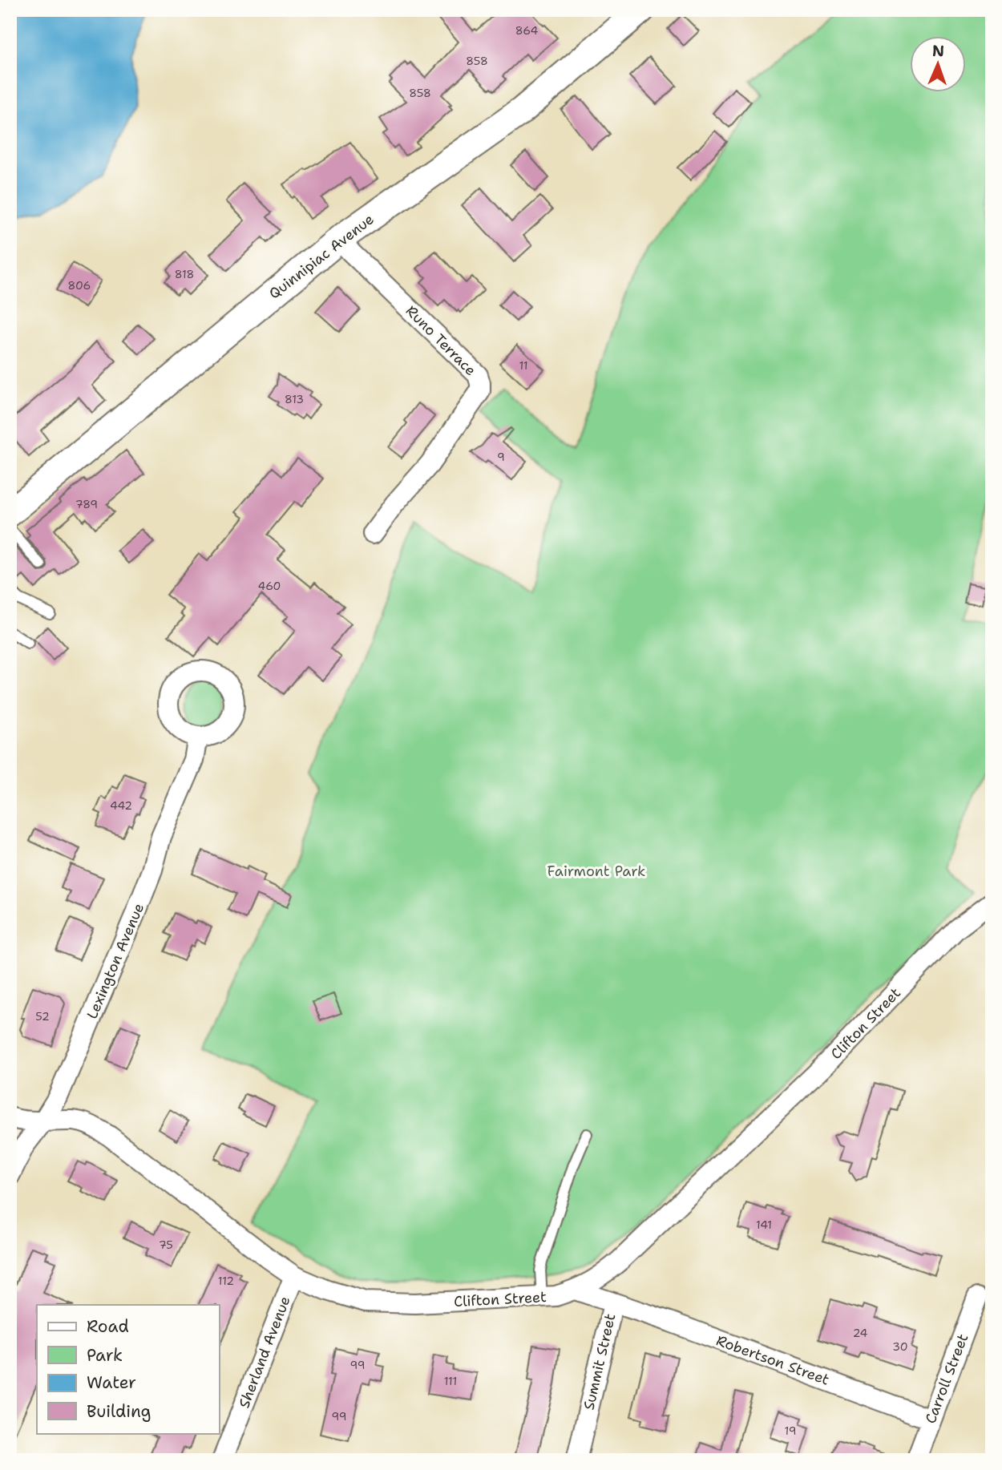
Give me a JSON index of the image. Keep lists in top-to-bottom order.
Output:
{
  "streets": {
    "main road": ["Quinnipiac Avenue"],
    "street": [
      "Runo Terrace",
      "Lexington Avenue",
      "Clifton Street",
      "Sherland Avenue",
      "Robertson Street",
      "Summit Street",
      "Carroll Street"
    ]
  },
  "crossings": [
    ["Quinnipiac Avenue", "Runo Terrace"],
    ["Lexington Avenue", "Clifton Street"],
    ["Clifton Street", "Sherland Avenue"],
    ["Clifton Street", "Summit Street"],
    ["Robertson Street", "Summit Street"],
    ["Robertson Street", "Carroll Street"]
  ],
  "parks": ["Fairmont Park"],
  "house_numbers": [
    "864",
    "858",
    "858",
    "818",
    "806",
    "11",
    "813",
    "9",
    "789",
    "460",
    "442",
    "52",
    "141",
    "75",
    "112",
    "24",
    "30",
    "99",
    "111",
    "99",
    "19"
  ],
  "legend": [
    "Road",
    "Park",
    "Water",
    "Building"
  ],
  "north": "top"
}
